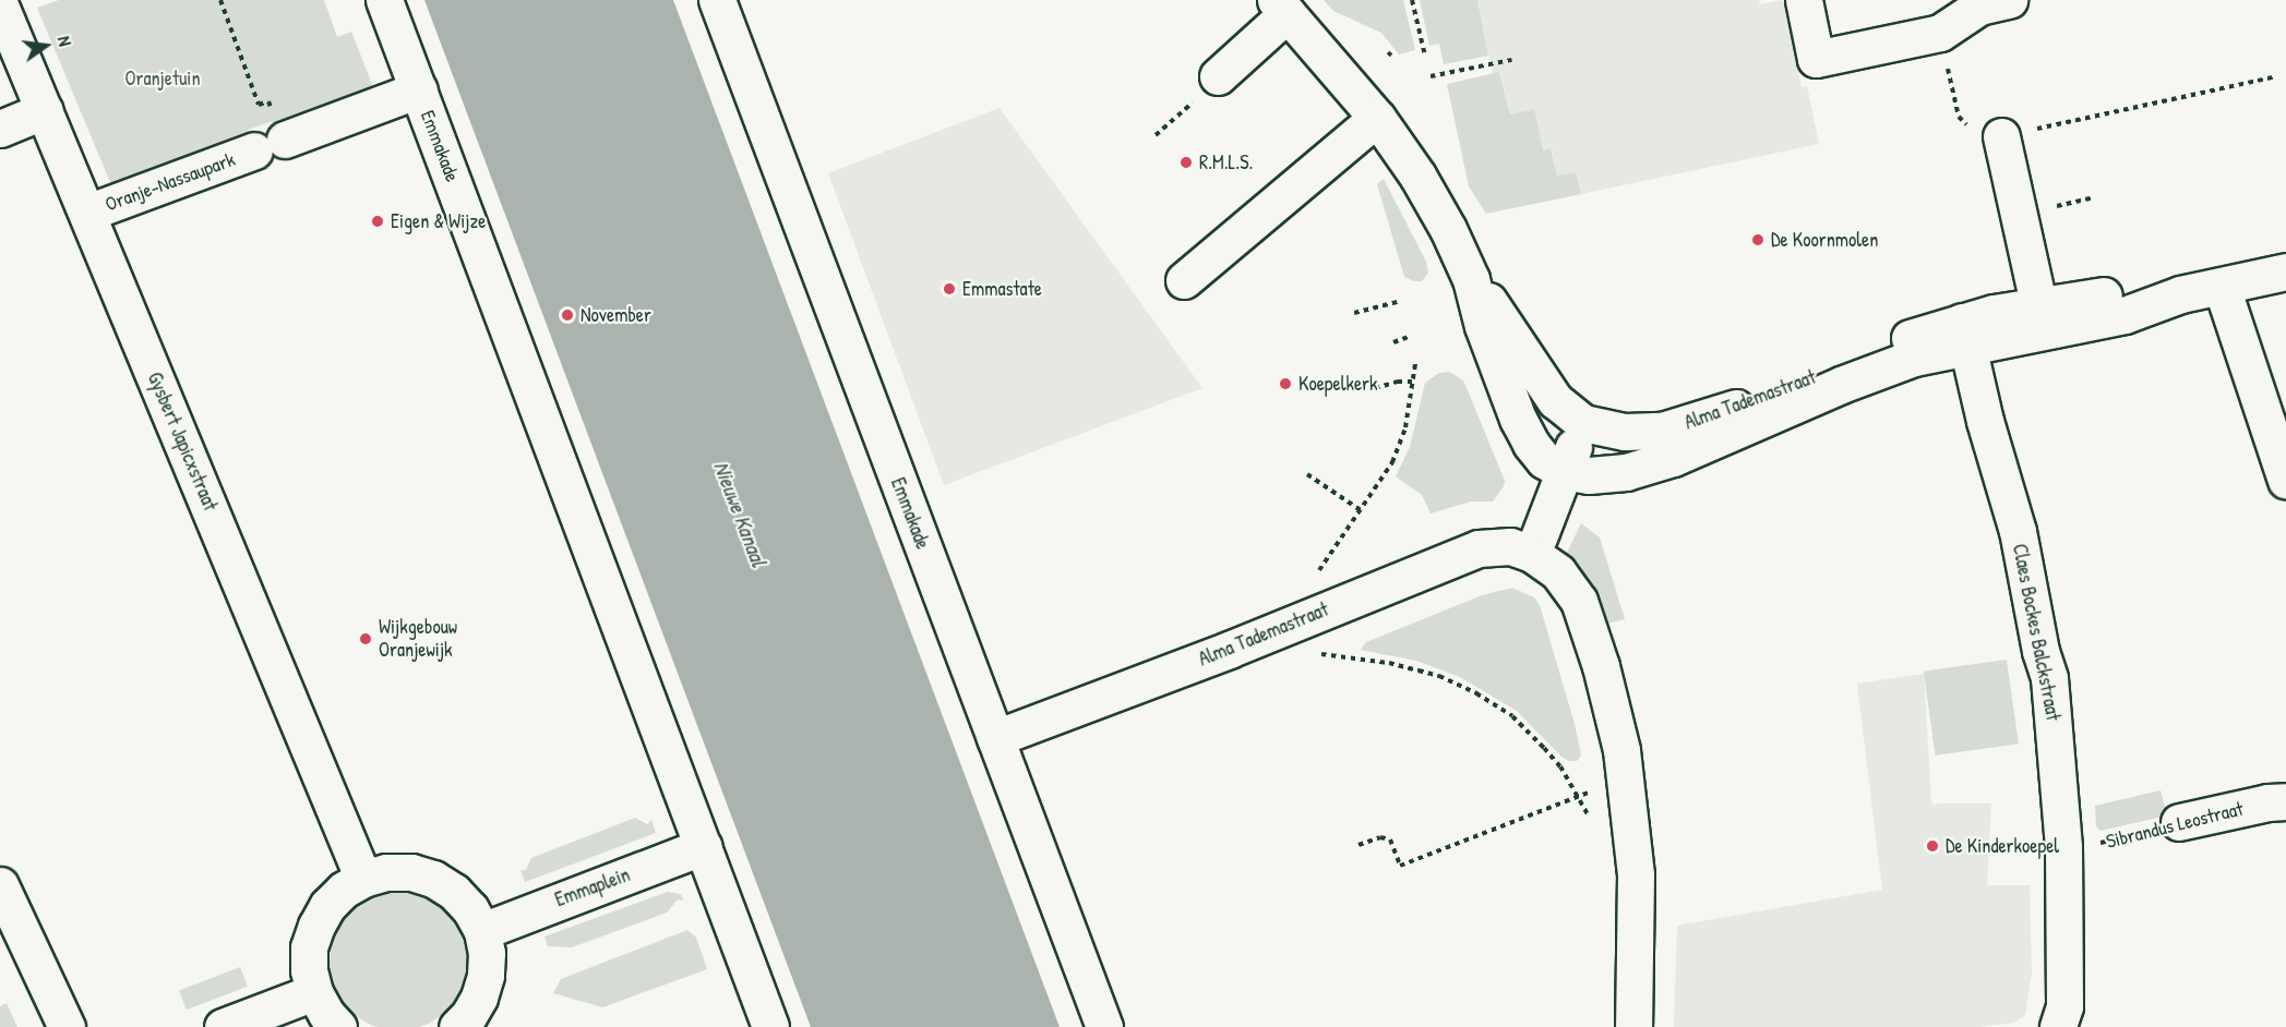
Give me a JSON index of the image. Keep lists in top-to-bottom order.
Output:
{
  "streets": {
    "street": [
      "Emmakade",
      "Oranje-Nassaupark",
      "Alma Tademastraat",
      "Gysbert Japicxstraat",
      "Claes Bockes Balckstraat",
      "Sibrandus Leostraat",
      "Emmaplein"
    ]
  },
  "crossings": [
    ["Emmakade", "Oranje-Nassaupark"],
    ["Emmakade", "Alma Tademastraat"],
    ["Emmakade", "Emmaplein"],
    ["Oranje-Nassaupark", "Gysbert Japicxstraat"],
    ["Alma Tademastraat", "Claes Bockes Balckstraat"],
    ["Claes Bockes Balckstraat", "Sibrandus Leostraat"]
  ],
  "water": ["Nieuwe Kanaal"],
  "parks": ["Oranjetuin"],
  "places": [
    "R.M.L.S.",
    "Eigen & Wijze",
    "De Koornmolen",
    "Emmastate",
    "November",
    "Koepelkerk",
    "Wijkgebouw Oranjewijk",
    "De Kinderkoepel"
  ],
  "north": "right"
}
